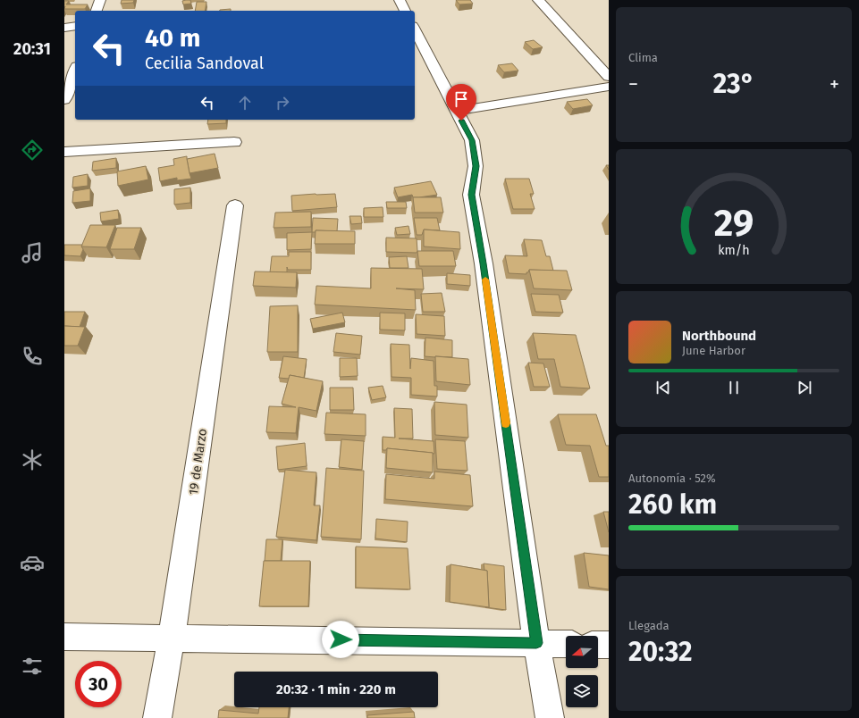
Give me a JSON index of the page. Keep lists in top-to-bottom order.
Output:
{
  "streets": {
    "street": ["19 de Marzo"]
  },
  "north": "left",
  "page": {
    "tabs": "20:31",
    "tile": [
      "Clima",
      ["Autonomía · 52%", "260 km"],
      ["Llegada", "20:32"]
    ],
    "turn": ["40 m", "Cecilia Sandoval"],
    "heat": ["−", "23°", "+"],
    "song": ["Northbound", "June Harbor"],
    "limit": "30",
    "trip": "20:32 · 1 min · 220 m",
    "gauge": ["29", "km/h"]
  }
}
